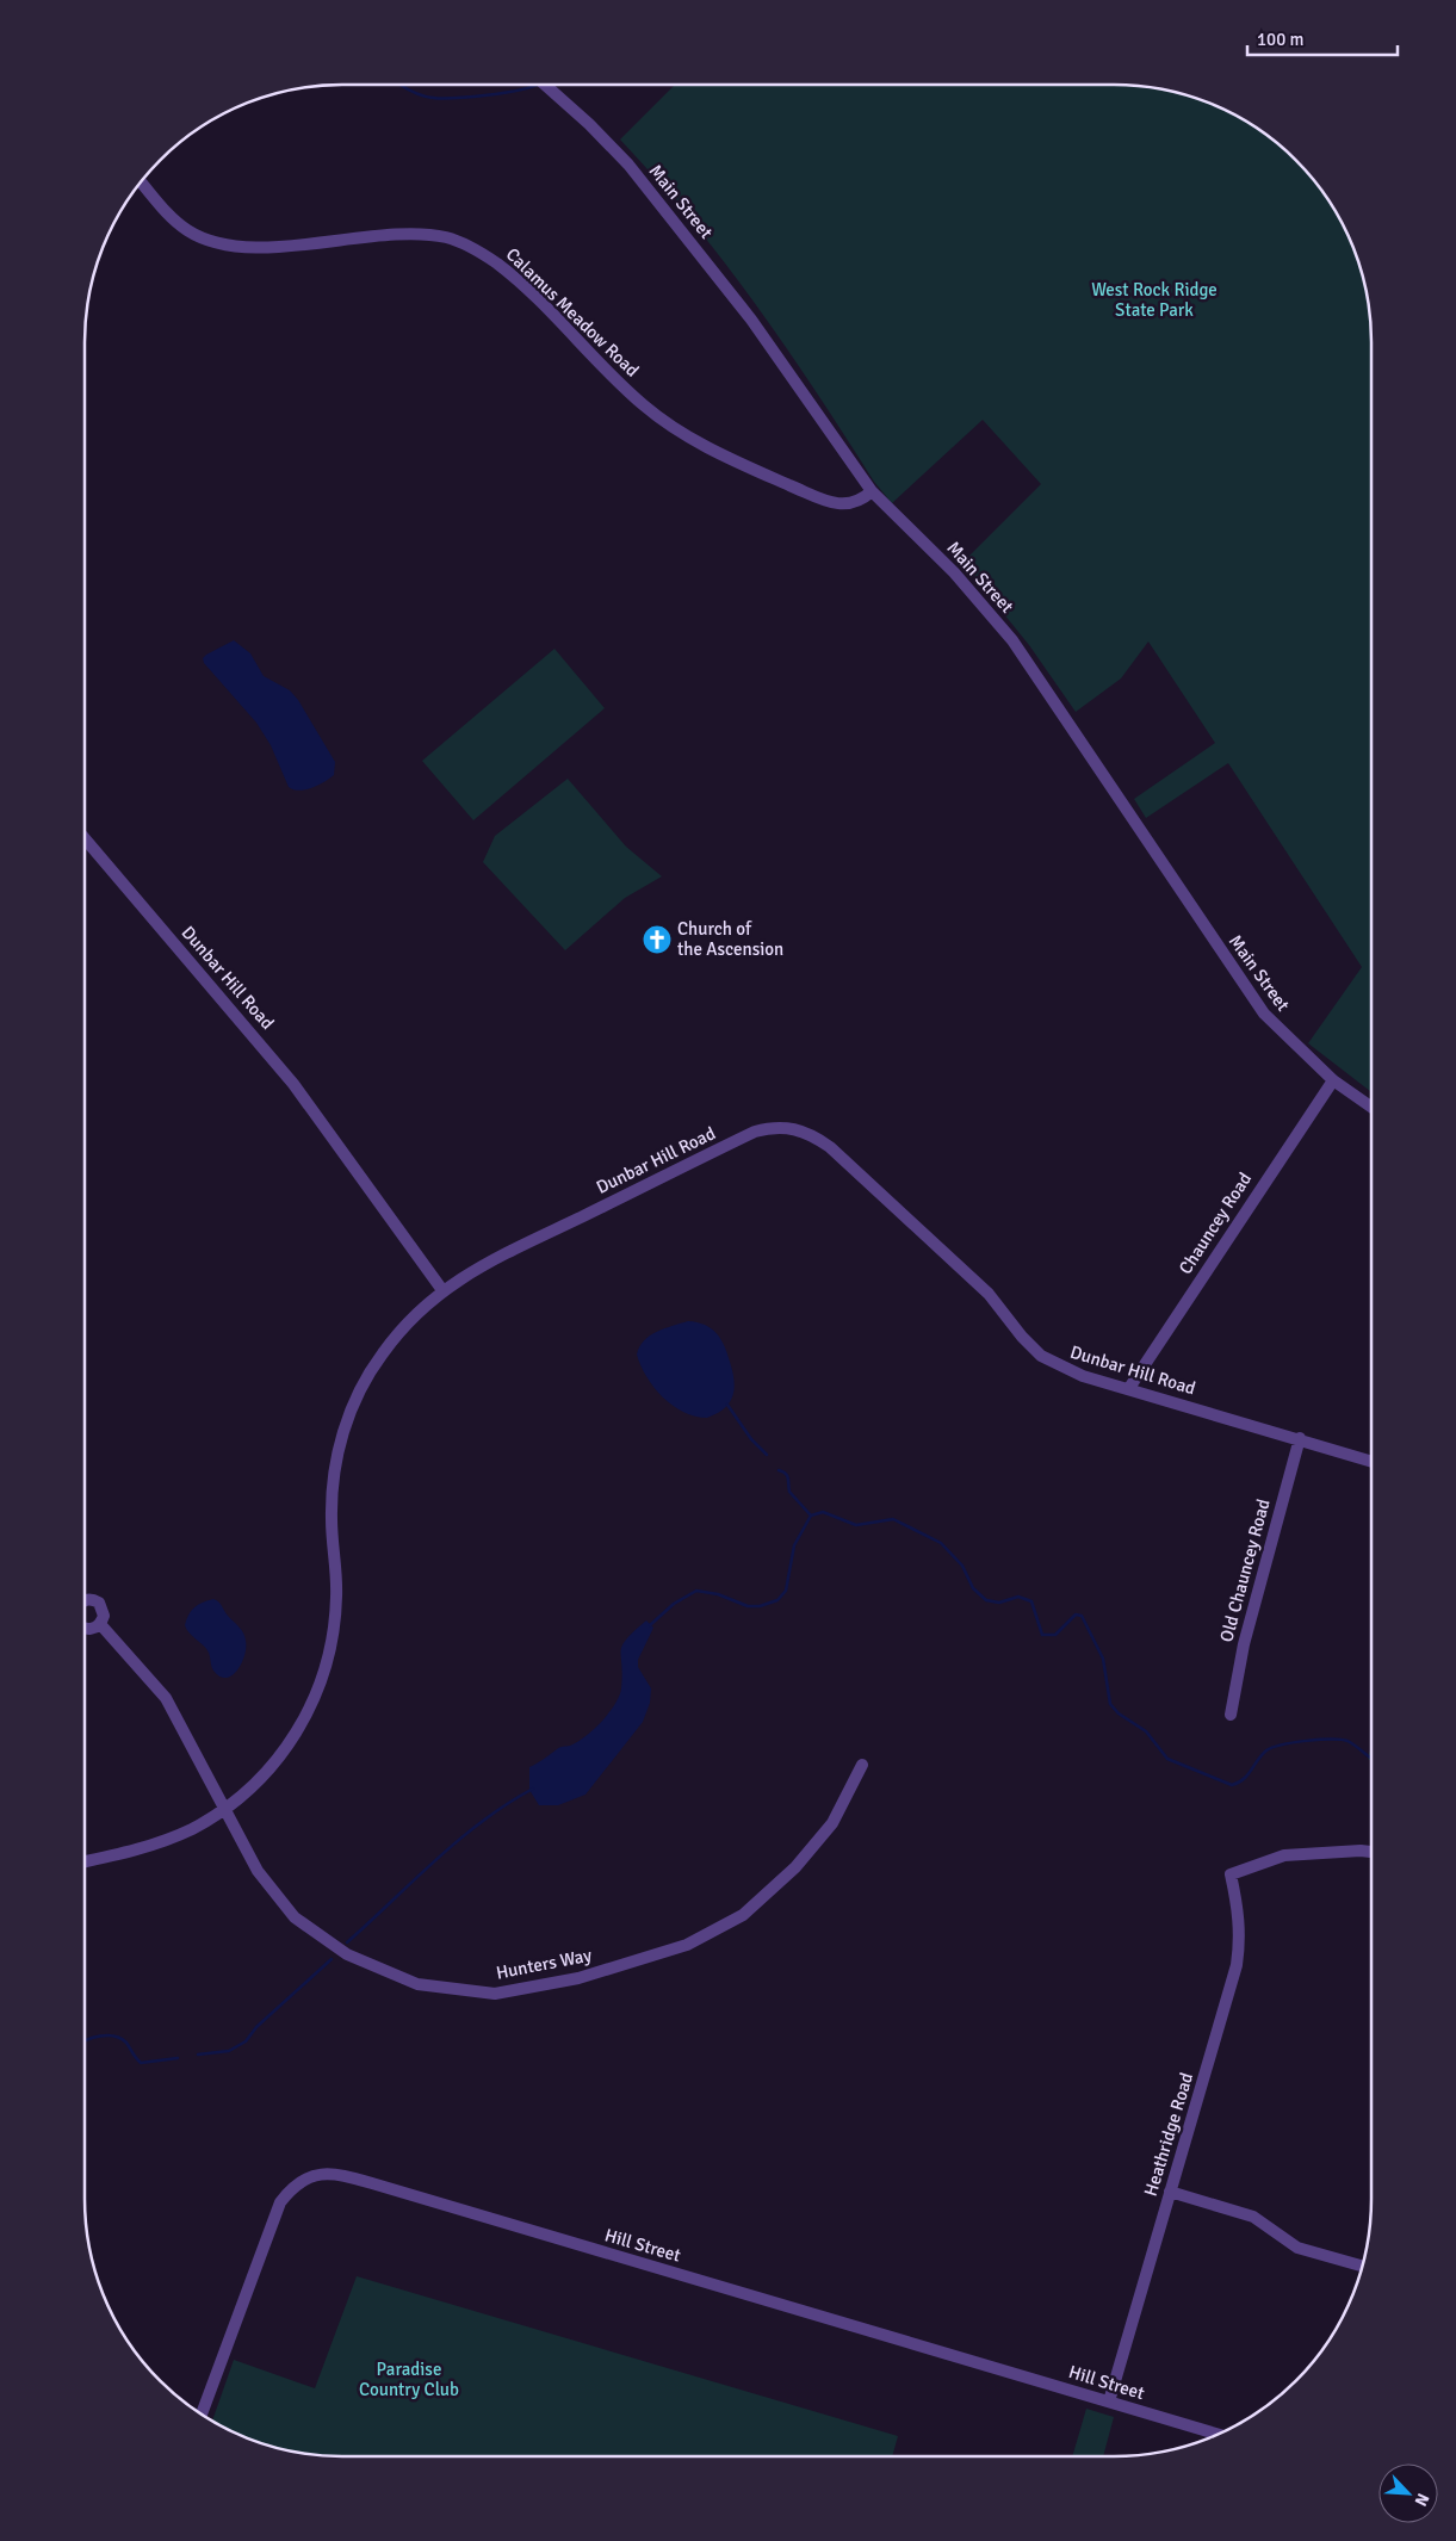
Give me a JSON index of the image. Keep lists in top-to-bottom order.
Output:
{
  "streets": {
    "street": [
      "Main Street",
      "Calamus Meadow Road",
      "Dunbar Hill Road",
      "Chauncey Road",
      "Old Chauncey Road",
      "Hunters Way",
      "Heathridge Road",
      "Hill Street"
    ]
  },
  "crossings": [
    ["Main Street", "Calamus Meadow Road"],
    ["Main Street", "Chauncey Road"],
    ["Dunbar Hill Road", "Chauncey Road"],
    ["Dunbar Hill Road", "Old Chauncey Road"],
    ["Heathridge Road", "Hill Street"]
  ],
  "parks": ["West Rock Ridge State Park", "Paradise Country Club"],
  "places": {
    "church": ["Church of the Ascension"]
  },
  "scale_bar": "100 m",
  "north": "bottom right"
}
